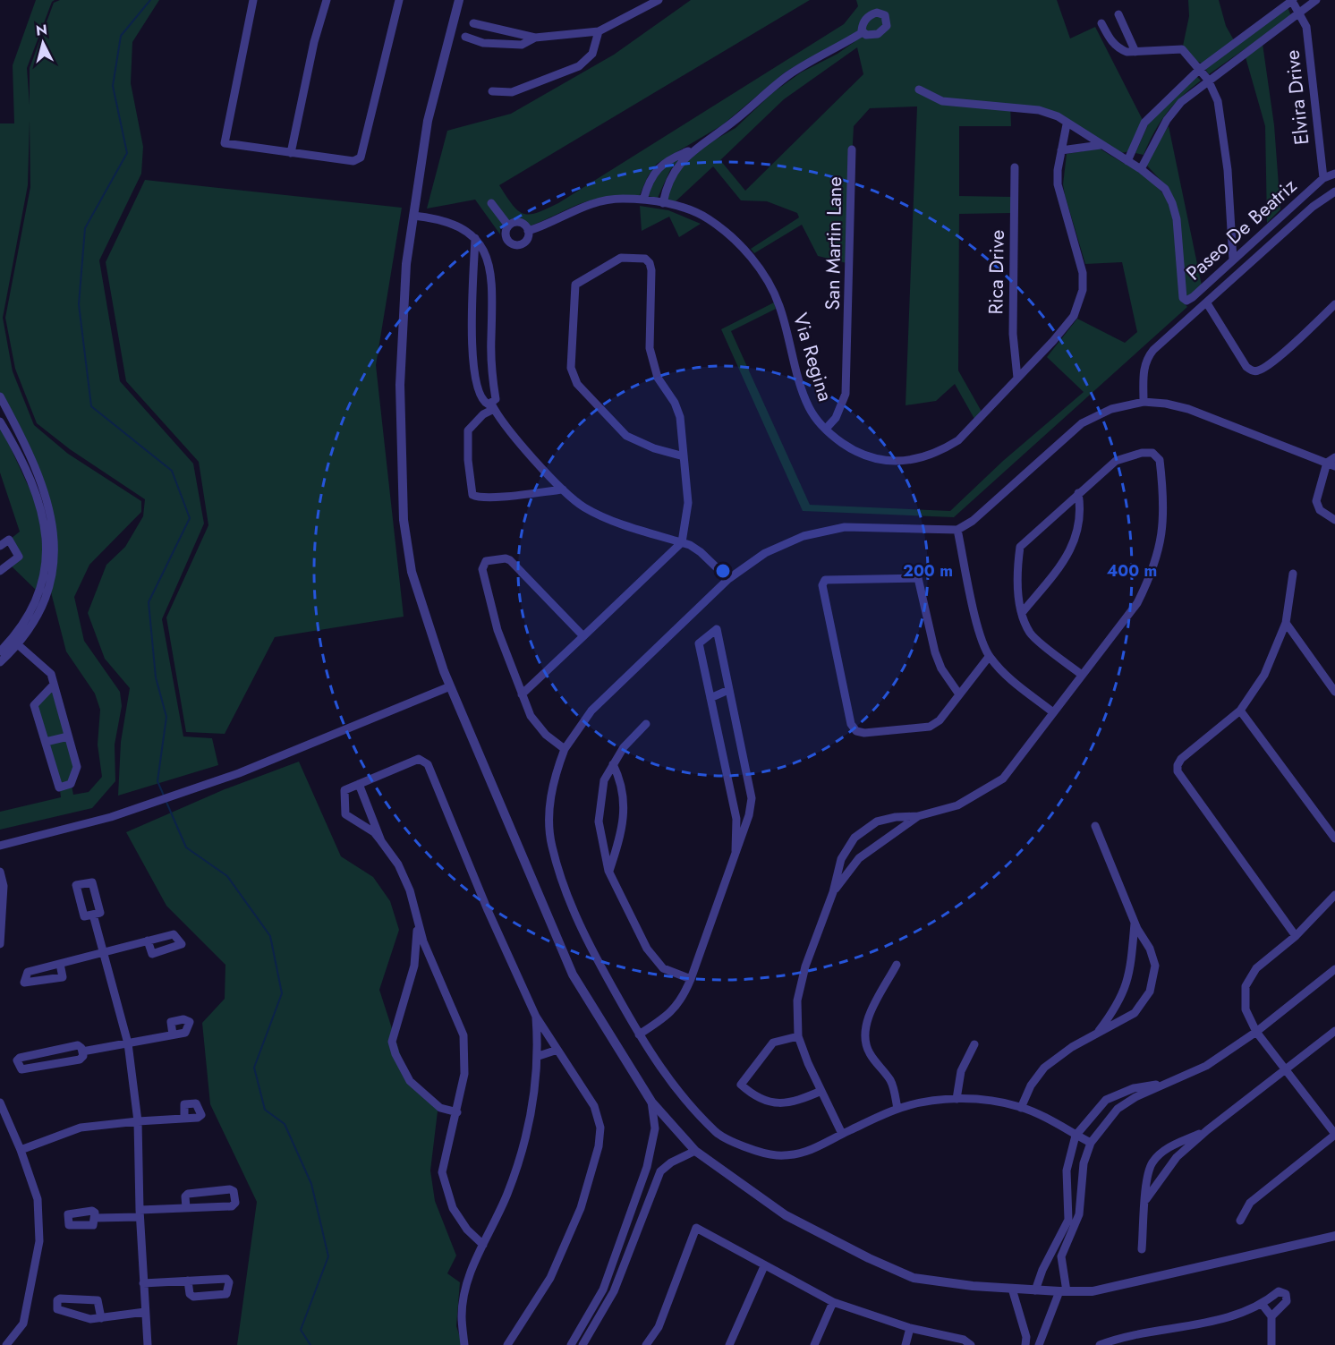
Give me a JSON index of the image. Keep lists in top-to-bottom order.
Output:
{
  "streets": {
    "street": [
      "Elvira Drive",
      "Paseo De Beatriz",
      "San Martin Lane",
      "Rica Drive",
      "Via Regina"
    ]
  },
  "crossings": [
    ["Elvira Drive", "Paseo De Beatriz"],
    ["San Martin Lane", "Via Regina"],
    ["Rica Drive", "Via Regina"]
  ],
  "north": "top",
  "rings": ["200 m", "400 m"]
}
